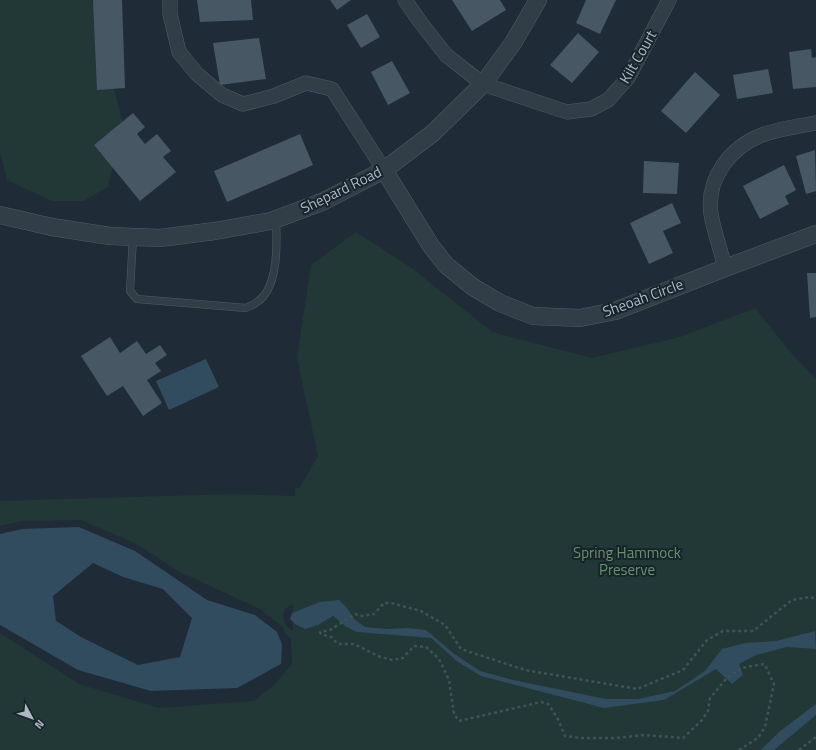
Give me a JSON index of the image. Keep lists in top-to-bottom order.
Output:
{
  "streets": {
    "street": ["Kilt Court", "Shepard Road", "Sheoah Circle"]
  },
  "crossings": [
    ["Kilt Court", "Shepard Road"],
    ["Shepard Road", "Sheoah Circle"]
  ],
  "parks": ["Spring Hammock Preserve"],
  "north": "bottom right"
}
